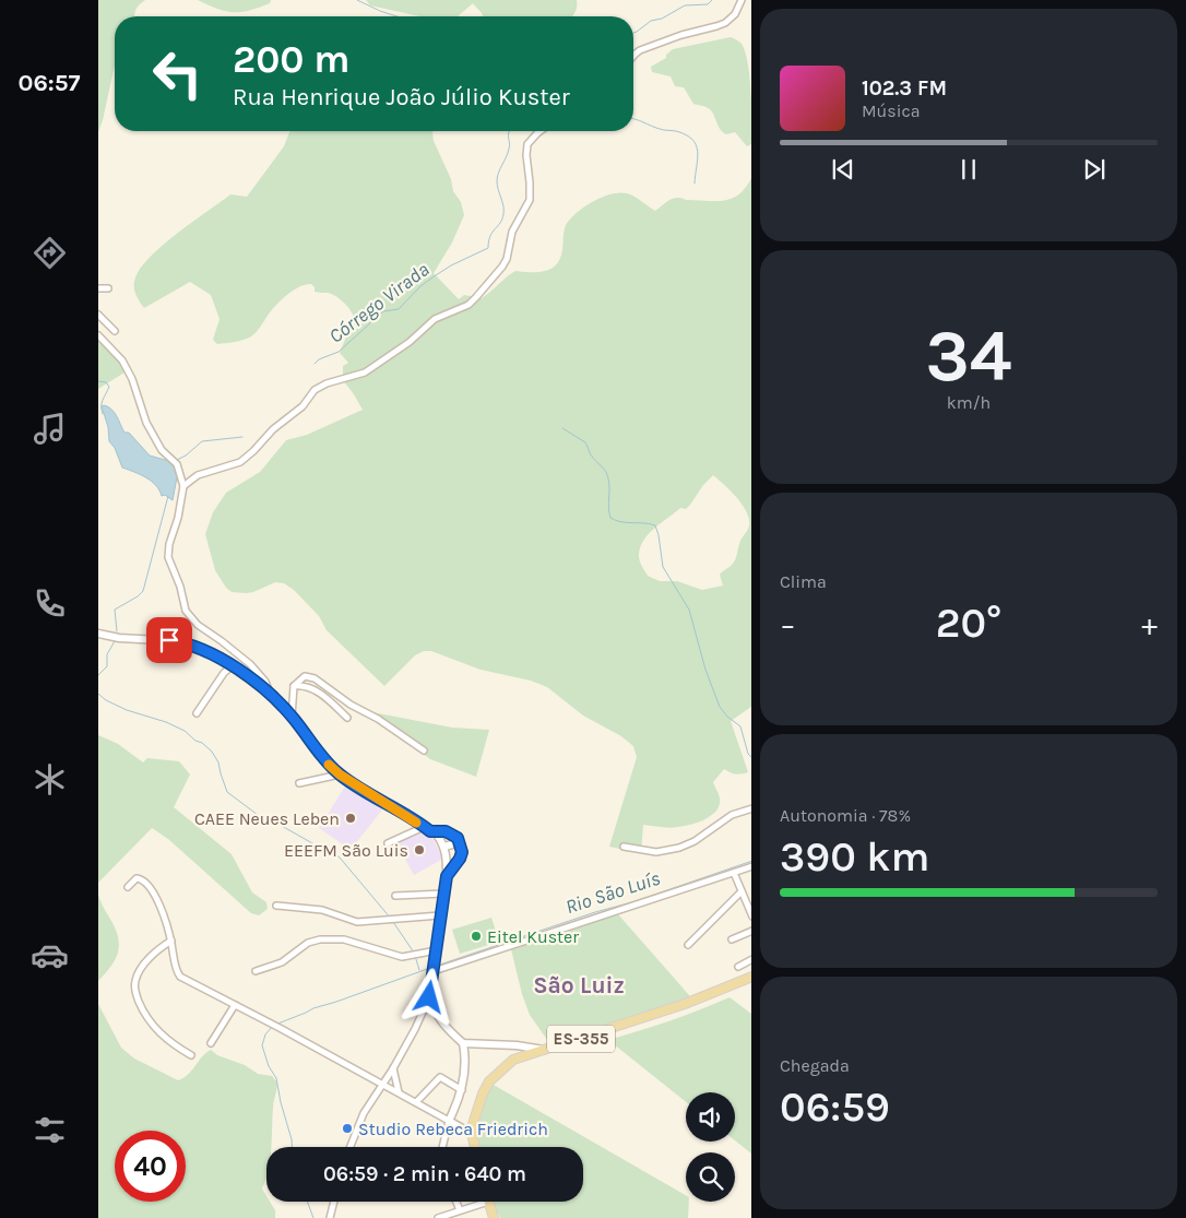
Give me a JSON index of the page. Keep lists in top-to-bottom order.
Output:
{
  "streets": {
    "main road": ["ES-355"]
  },
  "districts": ["São Luiz"],
  "water": ["Córrego Virada", "Rio São Luís"],
  "places": [
    "CAEE Neues Leben",
    "EEEFM São Luis",
    "Eitel Kuster",
    "Studio Rebeca Friedrich"
  ],
  "page": {
    "tabs": "06:57",
    "turn": ["200 m", "Rua Henrique João Júlio Kuster"],
    "song": ["102.3 FM", "Música"],
    "tile": [
      ["34", "km/h"],
      "Clima",
      ["Autonomia · 78%", "390 km"],
      ["Chegada", "06:59"]
    ],
    "heat": ["−", "20°", "+"],
    "limit": "40",
    "trip": "06:59 · 2 min · 640 m"
  }
}
